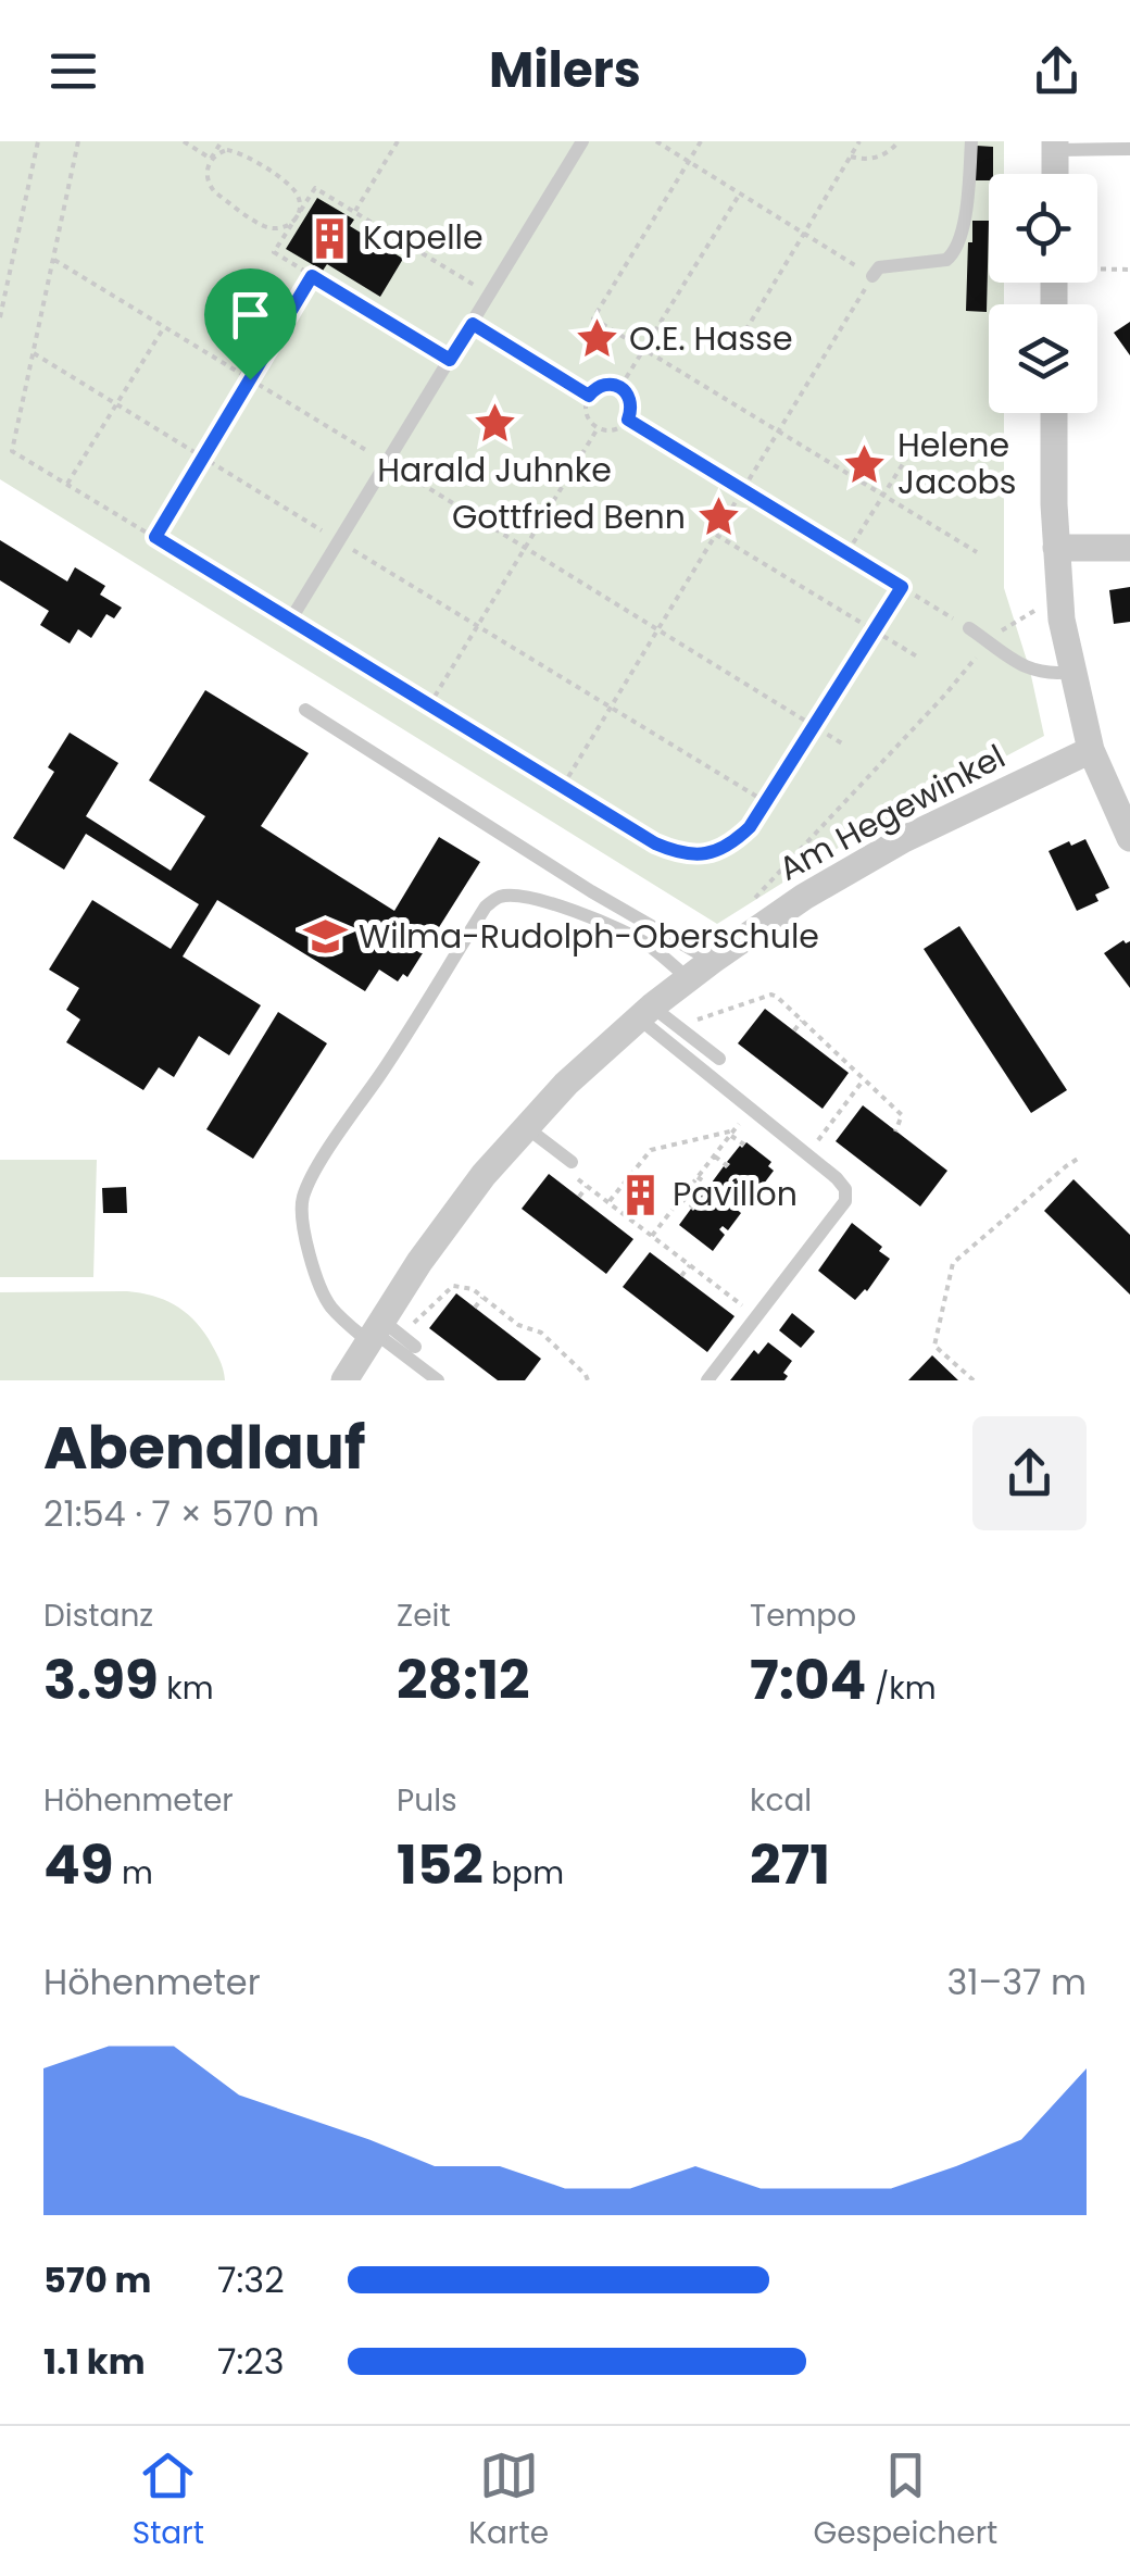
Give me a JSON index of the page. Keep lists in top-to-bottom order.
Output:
{
  "streets": {
    "street": ["Am Hegewinkel"]
  },
  "places": {
    "building": ["Kapelle", "Pavillon"],
    "place": [
      "O.E. Hasse",
      "Harald Juhnke",
      "Helene Jacobs",
      "Gottfried Benn"
    ],
    "school or university": ["Wilma-Rudolph-Oberschule"]
  },
  "page": {
    "header": "Milers",
    "heading": ["Abendlauf", "21:54 · 7 × 570 m"],
    "stats": [
      ["Distanz", "3.99 km"],
      ["Zeit", "28:12"],
      ["Tempo", "7:04 /km"],
      ["Höhenmeter", "49 m"],
      ["Puls", "152 bpm"],
      ["kcal", "271"]
    ],
    "chart": ["Höhenmeter", "31–37 m"],
    "list": [
      {
        "name": "570 m",
        "note": "7:32"
      },
      {
        "name": "1.1 km",
        "note": "7:23"
      }
    ],
    "tabs": ["Start", "Karte", "Gespeichert"]
  }
}
